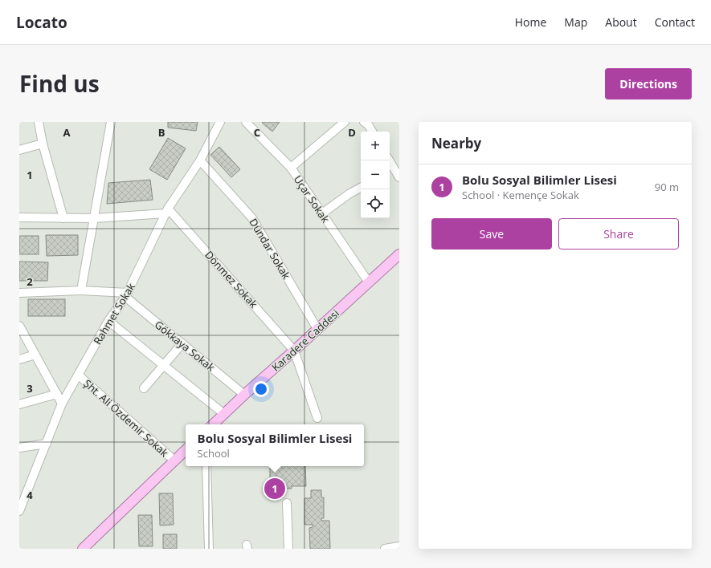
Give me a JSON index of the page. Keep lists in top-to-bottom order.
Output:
{
  "streets": {
    "main road": ["Karadere Caddesi"],
    "street": [
      "Uçar Sokak",
      "Dündar Sokak",
      "Dönmez Sokak",
      "Rahmet Sokak",
      "Gökkaya Sokak",
      "Şht. Ali Özdemir Sokak"
    ]
  },
  "crossings": [
    ["Uçar Sokak", "Karadere Caddesi"],
    ["Dündar Sokak", "Rahmet Sokak"],
    ["Dündar Sokak", "Karadere Caddesi"],
    ["Dönmez Sokak", "Rahmet Sokak"],
    ["Dönmez Sokak", "Karadere Caddesi"],
    ["Rahmet Sokak", "Gökkaya Sokak"],
    ["Rahmet Sokak", "Şht. Ali Özdemir Sokak"],
    ["Karadere Caddesi", "Gökkaya Sokak"]
  ],
  "page": {
    "header": "Locato",
    "nav": [
      "Home",
      "Map",
      "About",
      "Contact"
    ],
    "title": "Find us",
    "buttons": [
      "Directions",
      ["Save", "Share"]
    ],
    "heading": "Nearby",
    "map_buttons": ["+", "−"],
    "list": [
      {
        "mark": "1",
        "name": "Bolu Sosyal Bilimler Lisesi",
        "note": "School · Kemençe Sokak",
        "value": "90 m"
      }
    ],
    "popup": ["Bolu Sosyal Bilimler Lisesi", "School"],
    "pins": "1"
  },
  "grid": {
    "columns": [
      "A",
      "B",
      "C",
      "D"
    ],
    "rows": [
      "1",
      "2",
      "3",
      "4"
    ]
  }
}
